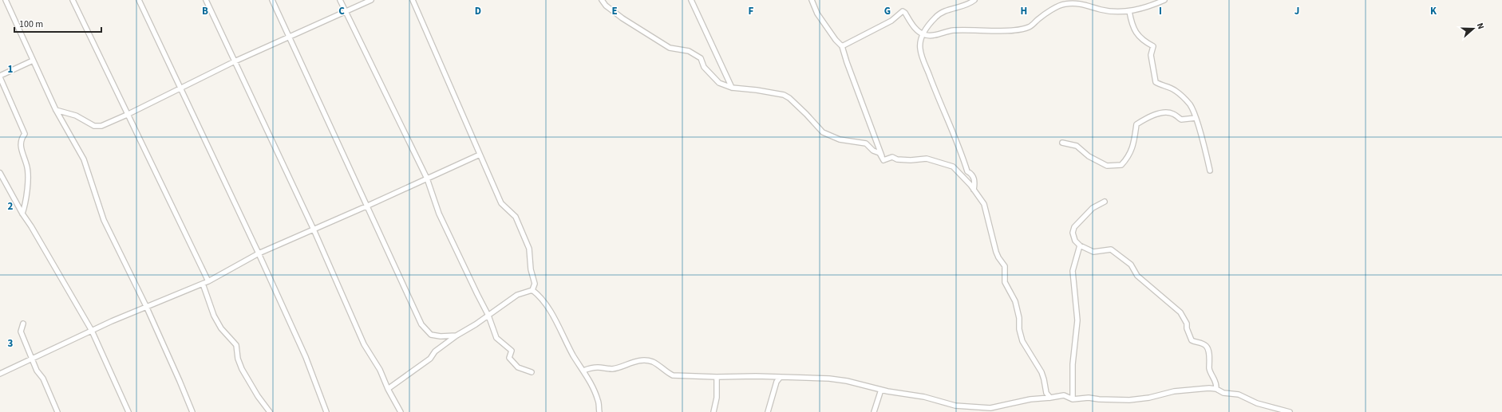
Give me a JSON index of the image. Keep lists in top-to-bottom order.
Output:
{
  "scale_bar": "100 m",
  "north": "right",
  "grid": {
    "columns": [
      "B",
      "C",
      "D",
      "E",
      "F",
      "G",
      "H",
      "I",
      "J",
      "K"
    ],
    "rows": ["1", "2", "3"]
  }
}
